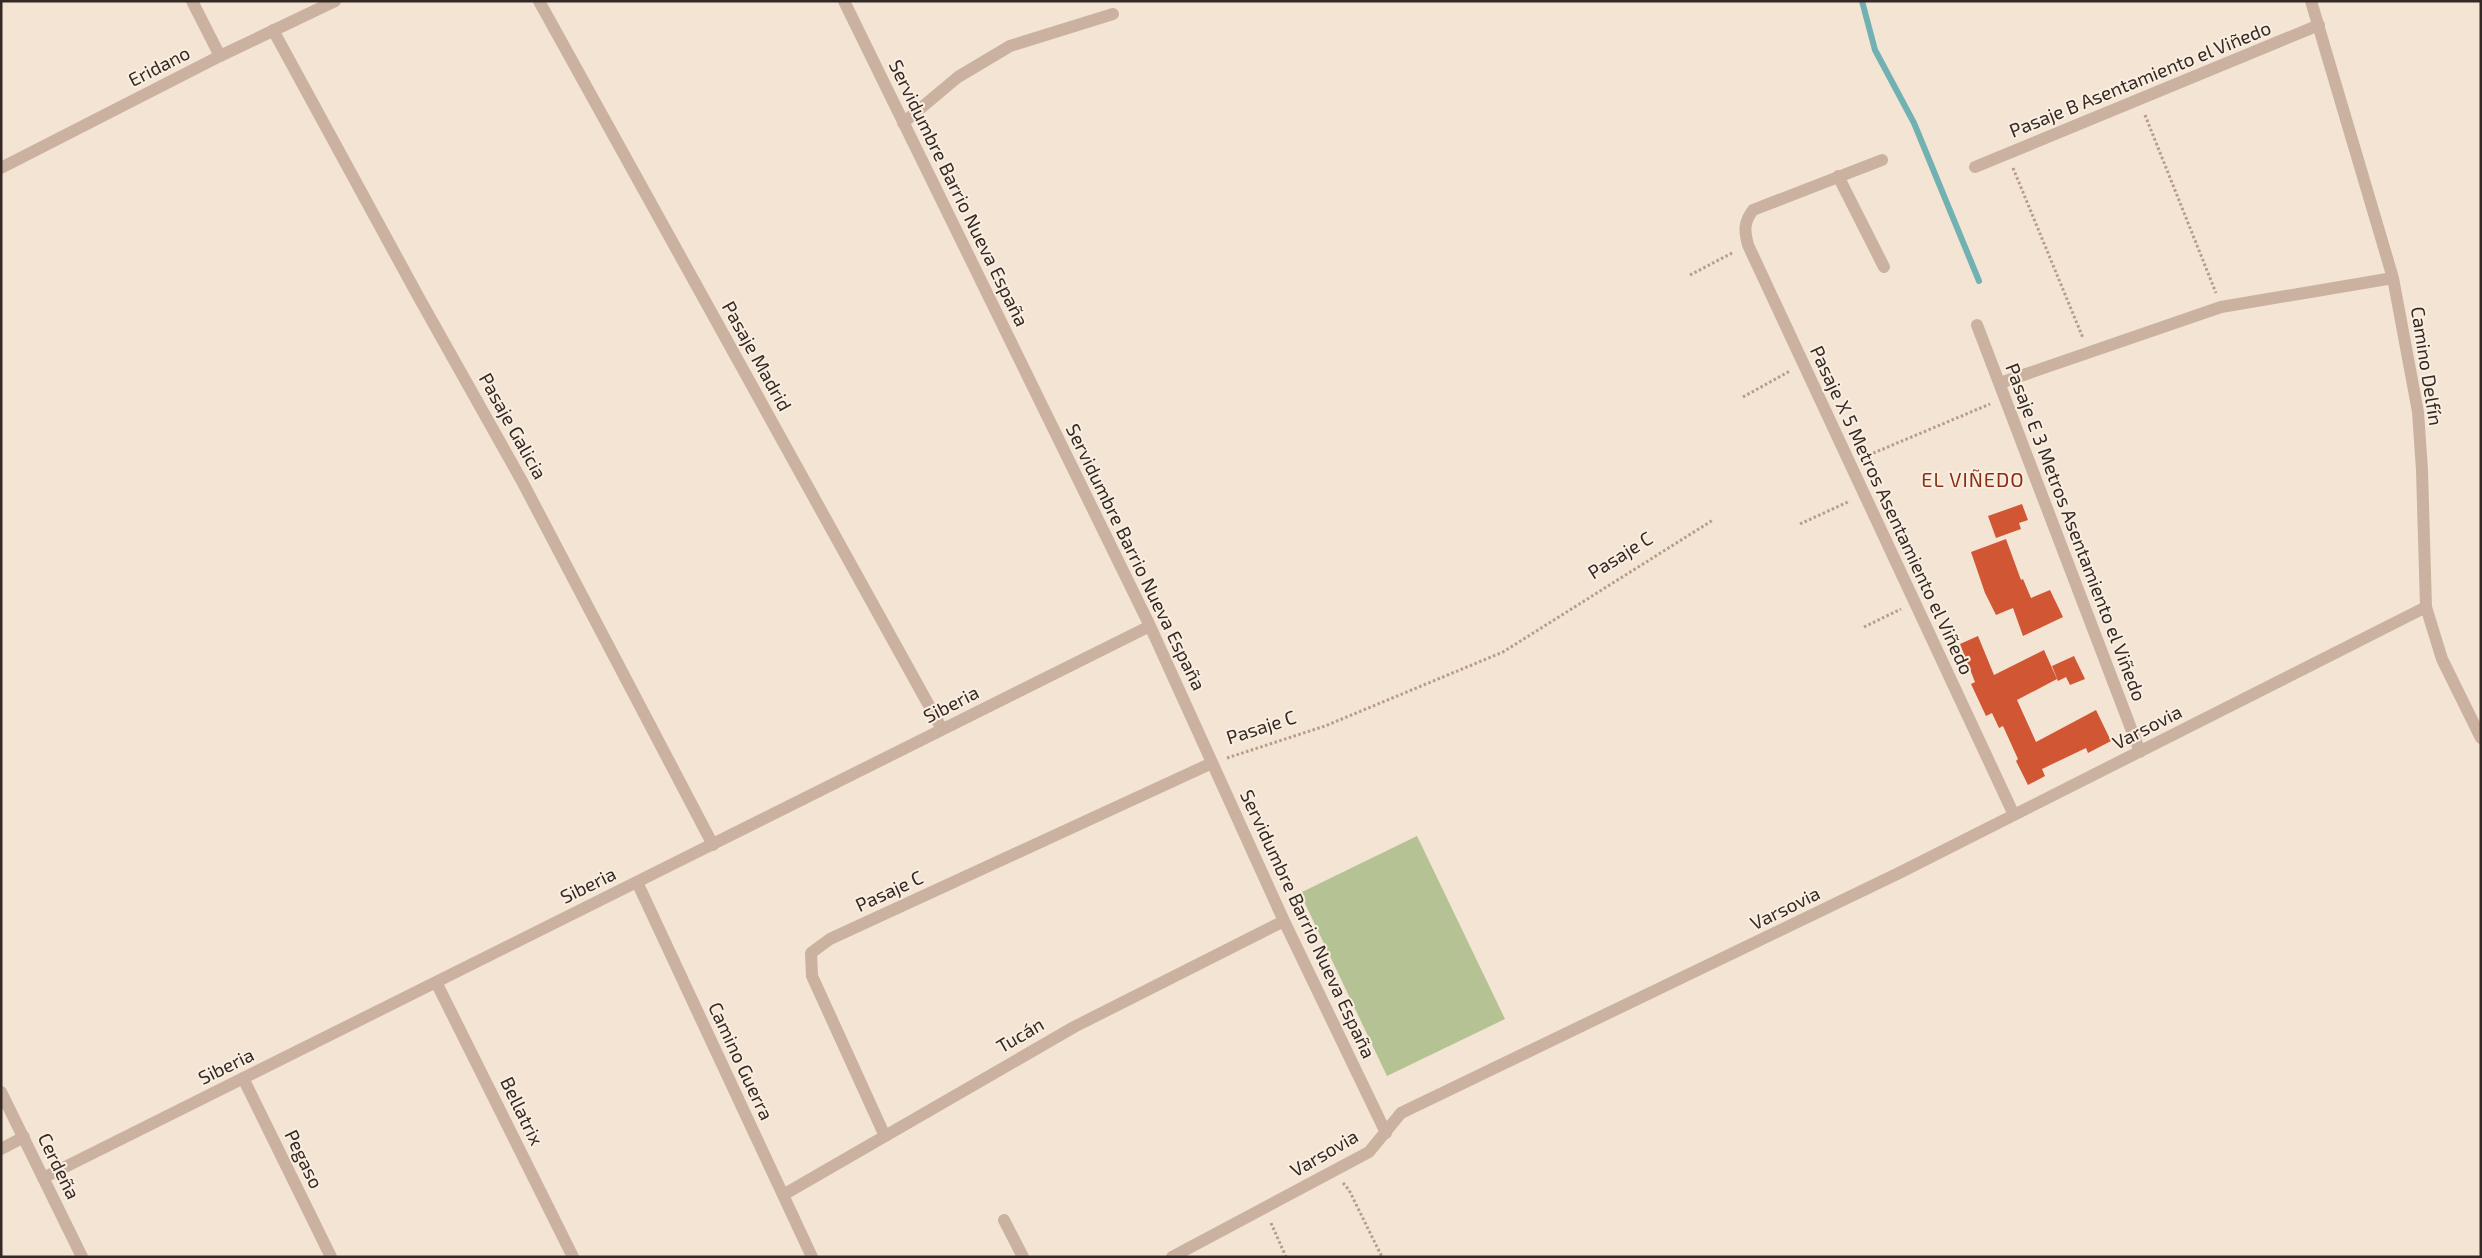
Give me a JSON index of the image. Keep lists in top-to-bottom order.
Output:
{
  "streets": {
    "street": [
      "Eridano",
      "Pasaje B Asentamiento el Viñedo",
      "Servidumbre Barrio Nueva España",
      "Pasaje Madrid",
      "Camino Delfín",
      "Pasaje Galicia",
      "Pasaje X 5 Metros Asentamiento el Viñedo",
      "Pasaje E 3 Metros Asentamiento el Viñedo",
      "Pasaje C",
      "Siberia",
      "Varsovia",
      "Tucán",
      "Camino Guerra",
      "Bellatrix",
      "Pegaso",
      "Cerdeña"
    ]
  },
  "crossings": [
    ["Eridano", "Pasaje Galicia"],
    ["Pasaje B Asentamiento el Viñedo", "Camino Delfín"],
    ["Servidumbre Barrio Nueva España", "Pasaje C"],
    ["Servidumbre Barrio Nueva España", "Siberia"],
    ["Servidumbre Barrio Nueva España", "Varsovia"],
    ["Servidumbre Barrio Nueva España", "Tucán"],
    ["Pasaje Madrid", "Siberia"],
    ["Camino Delfín", "Varsovia"],
    ["Pasaje Galicia", "Siberia"],
    ["Pasaje X 5 Metros Asentamiento el Viñedo", "Varsovia"],
    ["Pasaje E 3 Metros Asentamiento el Viñedo", "Varsovia"],
    ["Pasaje C", "Tucán"],
    ["Siberia", "Camino Guerra"],
    ["Siberia", "Bellatrix"],
    ["Siberia", "Pegaso"],
    ["Siberia", "Cerdeña"],
    ["Tucán", "Camino Guerra"]
  ],
  "districts": ["EL VIÑEDO"]
}
